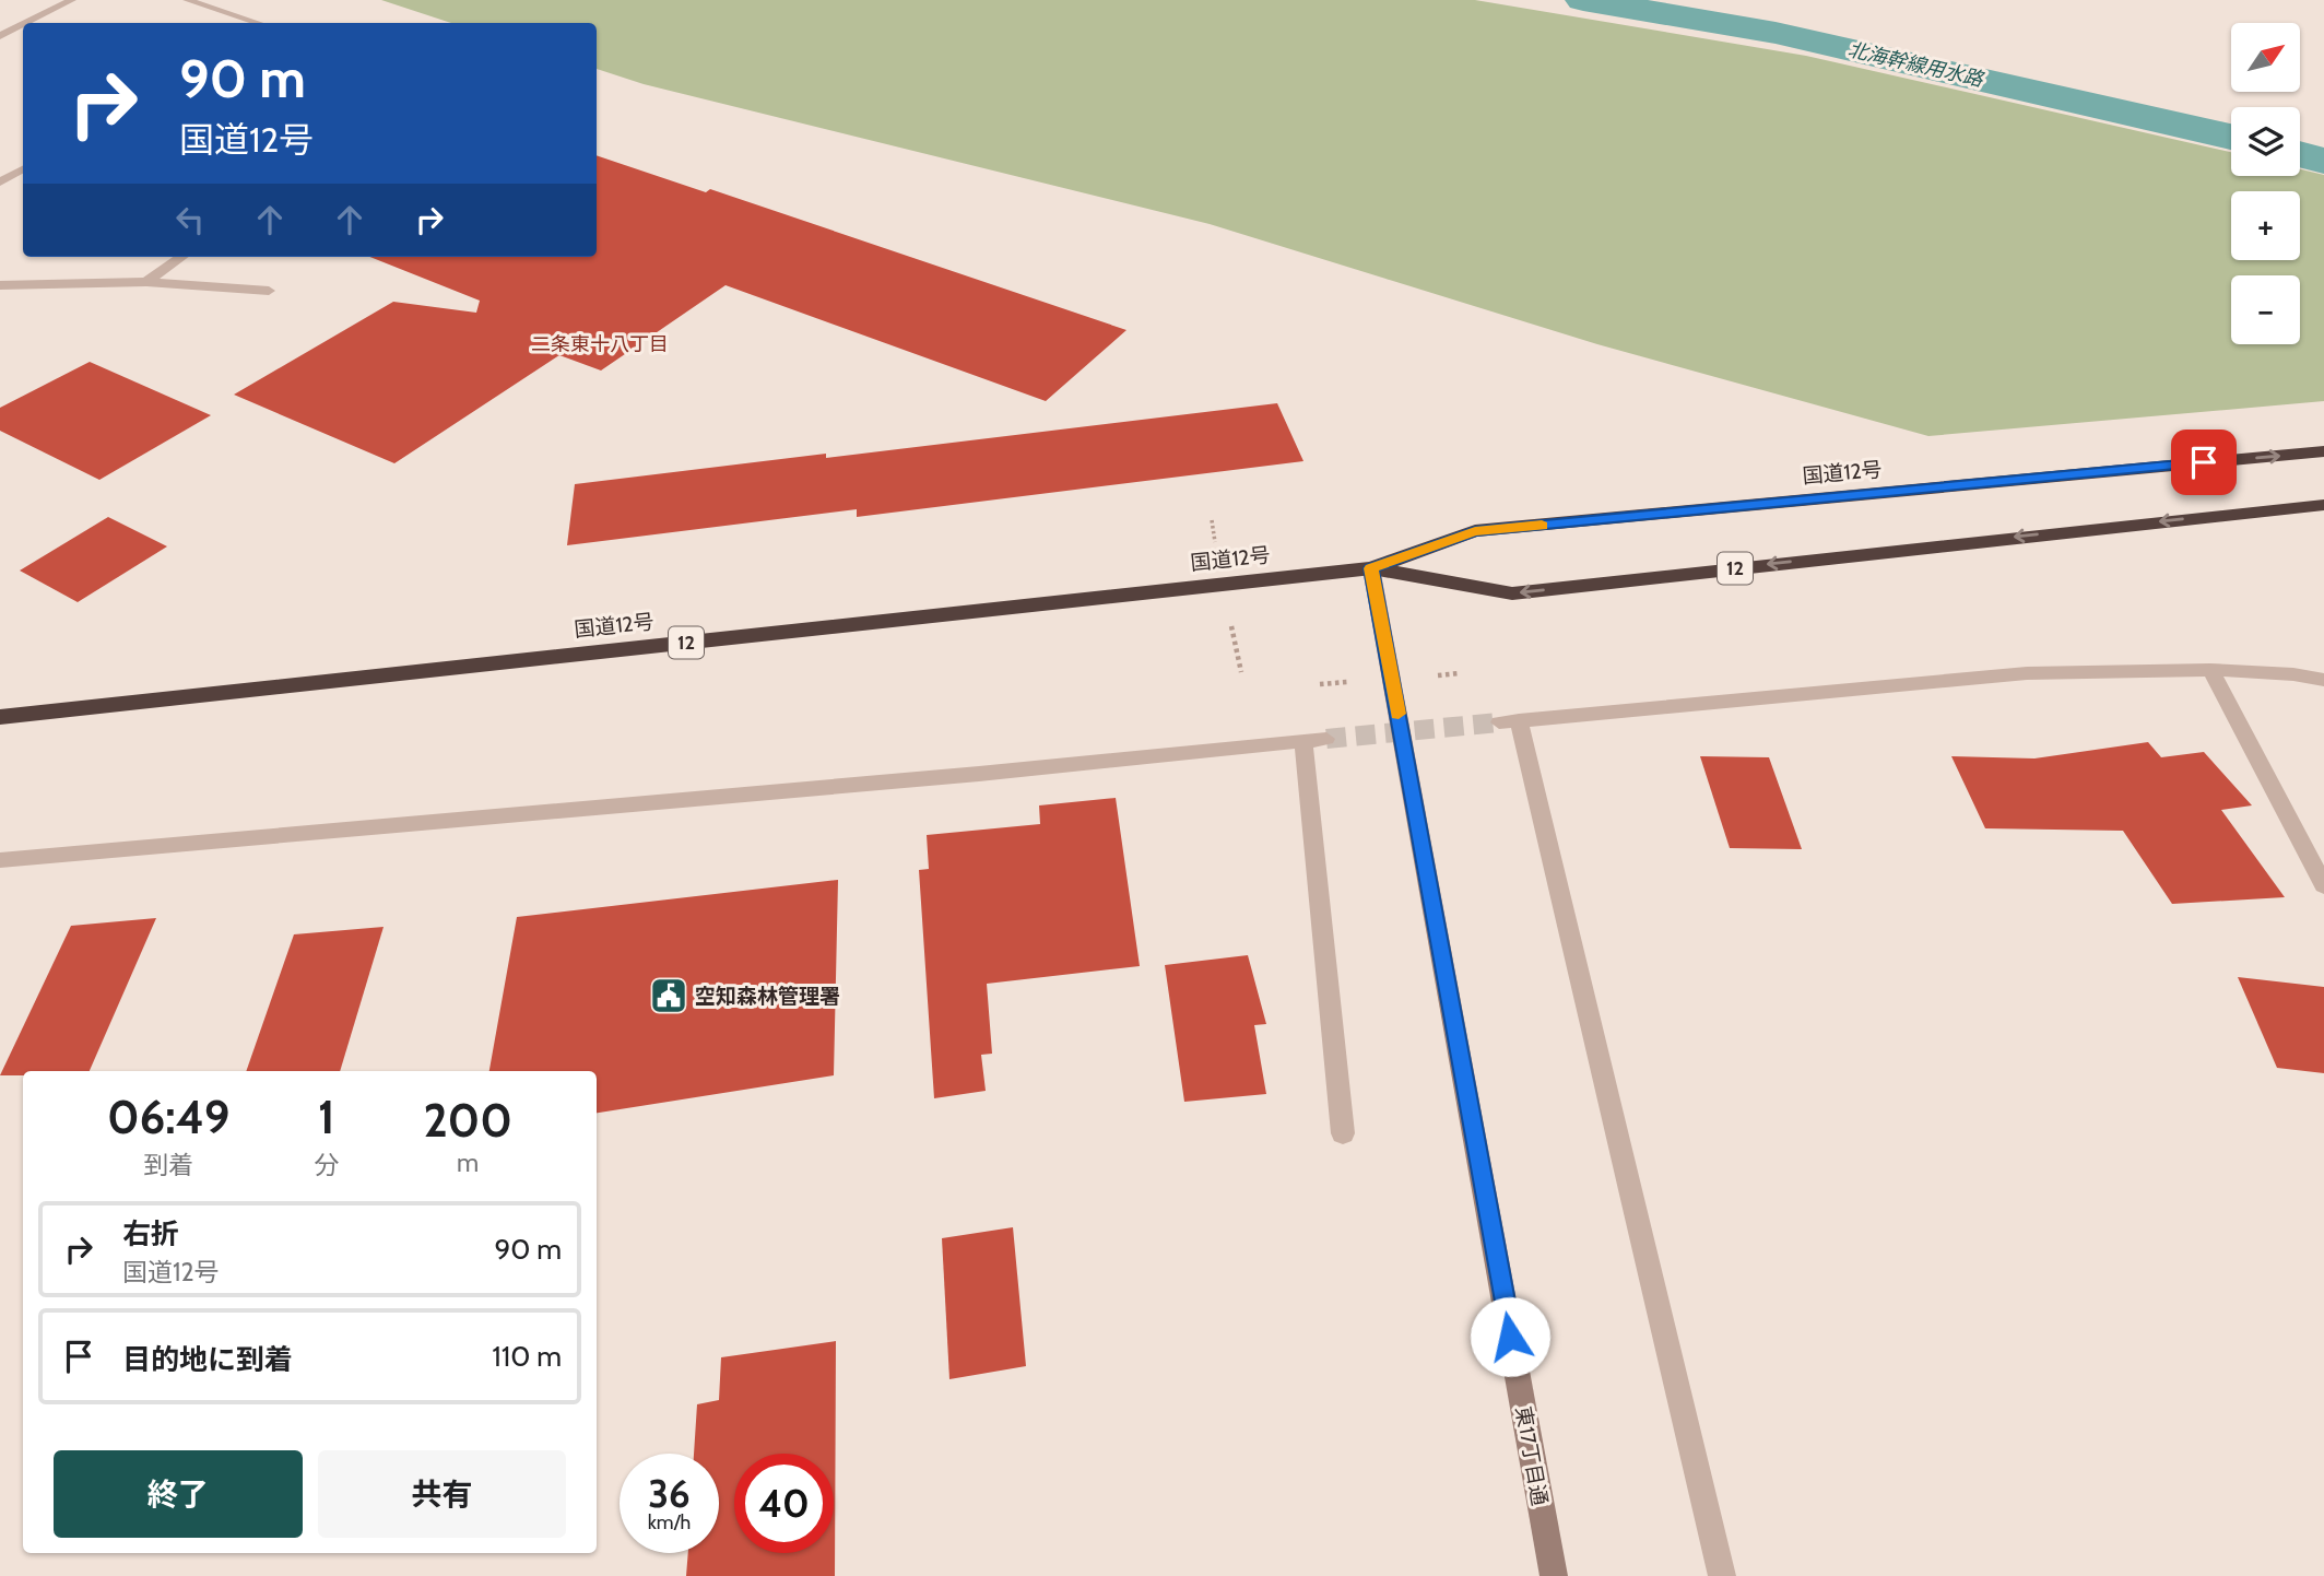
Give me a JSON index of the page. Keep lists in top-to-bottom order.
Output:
{
  "streets": {
    "highway": ["国道12号", "12"],
    "street": ["東17丁目通"]
  },
  "crossings": [
    ["国道12号", "東17丁目通"]
  ],
  "districts": ["二条東十八丁目"],
  "water": ["北海幹線用水路"],
  "places": {
    "public building": ["空知森林管理署"]
  },
  "north": "top right",
  "page": {
    "map_buttons": ["+", "−"],
    "turn": ["90 m", "国道12号"],
    "eta": [
      "06:49",
      "到着",
      "1",
      "分",
      "200",
      "m"
    ],
    "list": [
      {
        "name": "右折",
        "note": "国道12号",
        "value": "90 m"
      },
      {
        "name": "目的地に到着",
        "value": "110 m"
      }
    ],
    "buttons": ["終了", "共有"],
    "speed": "36 km/h",
    "limit": "40"
  }
}
